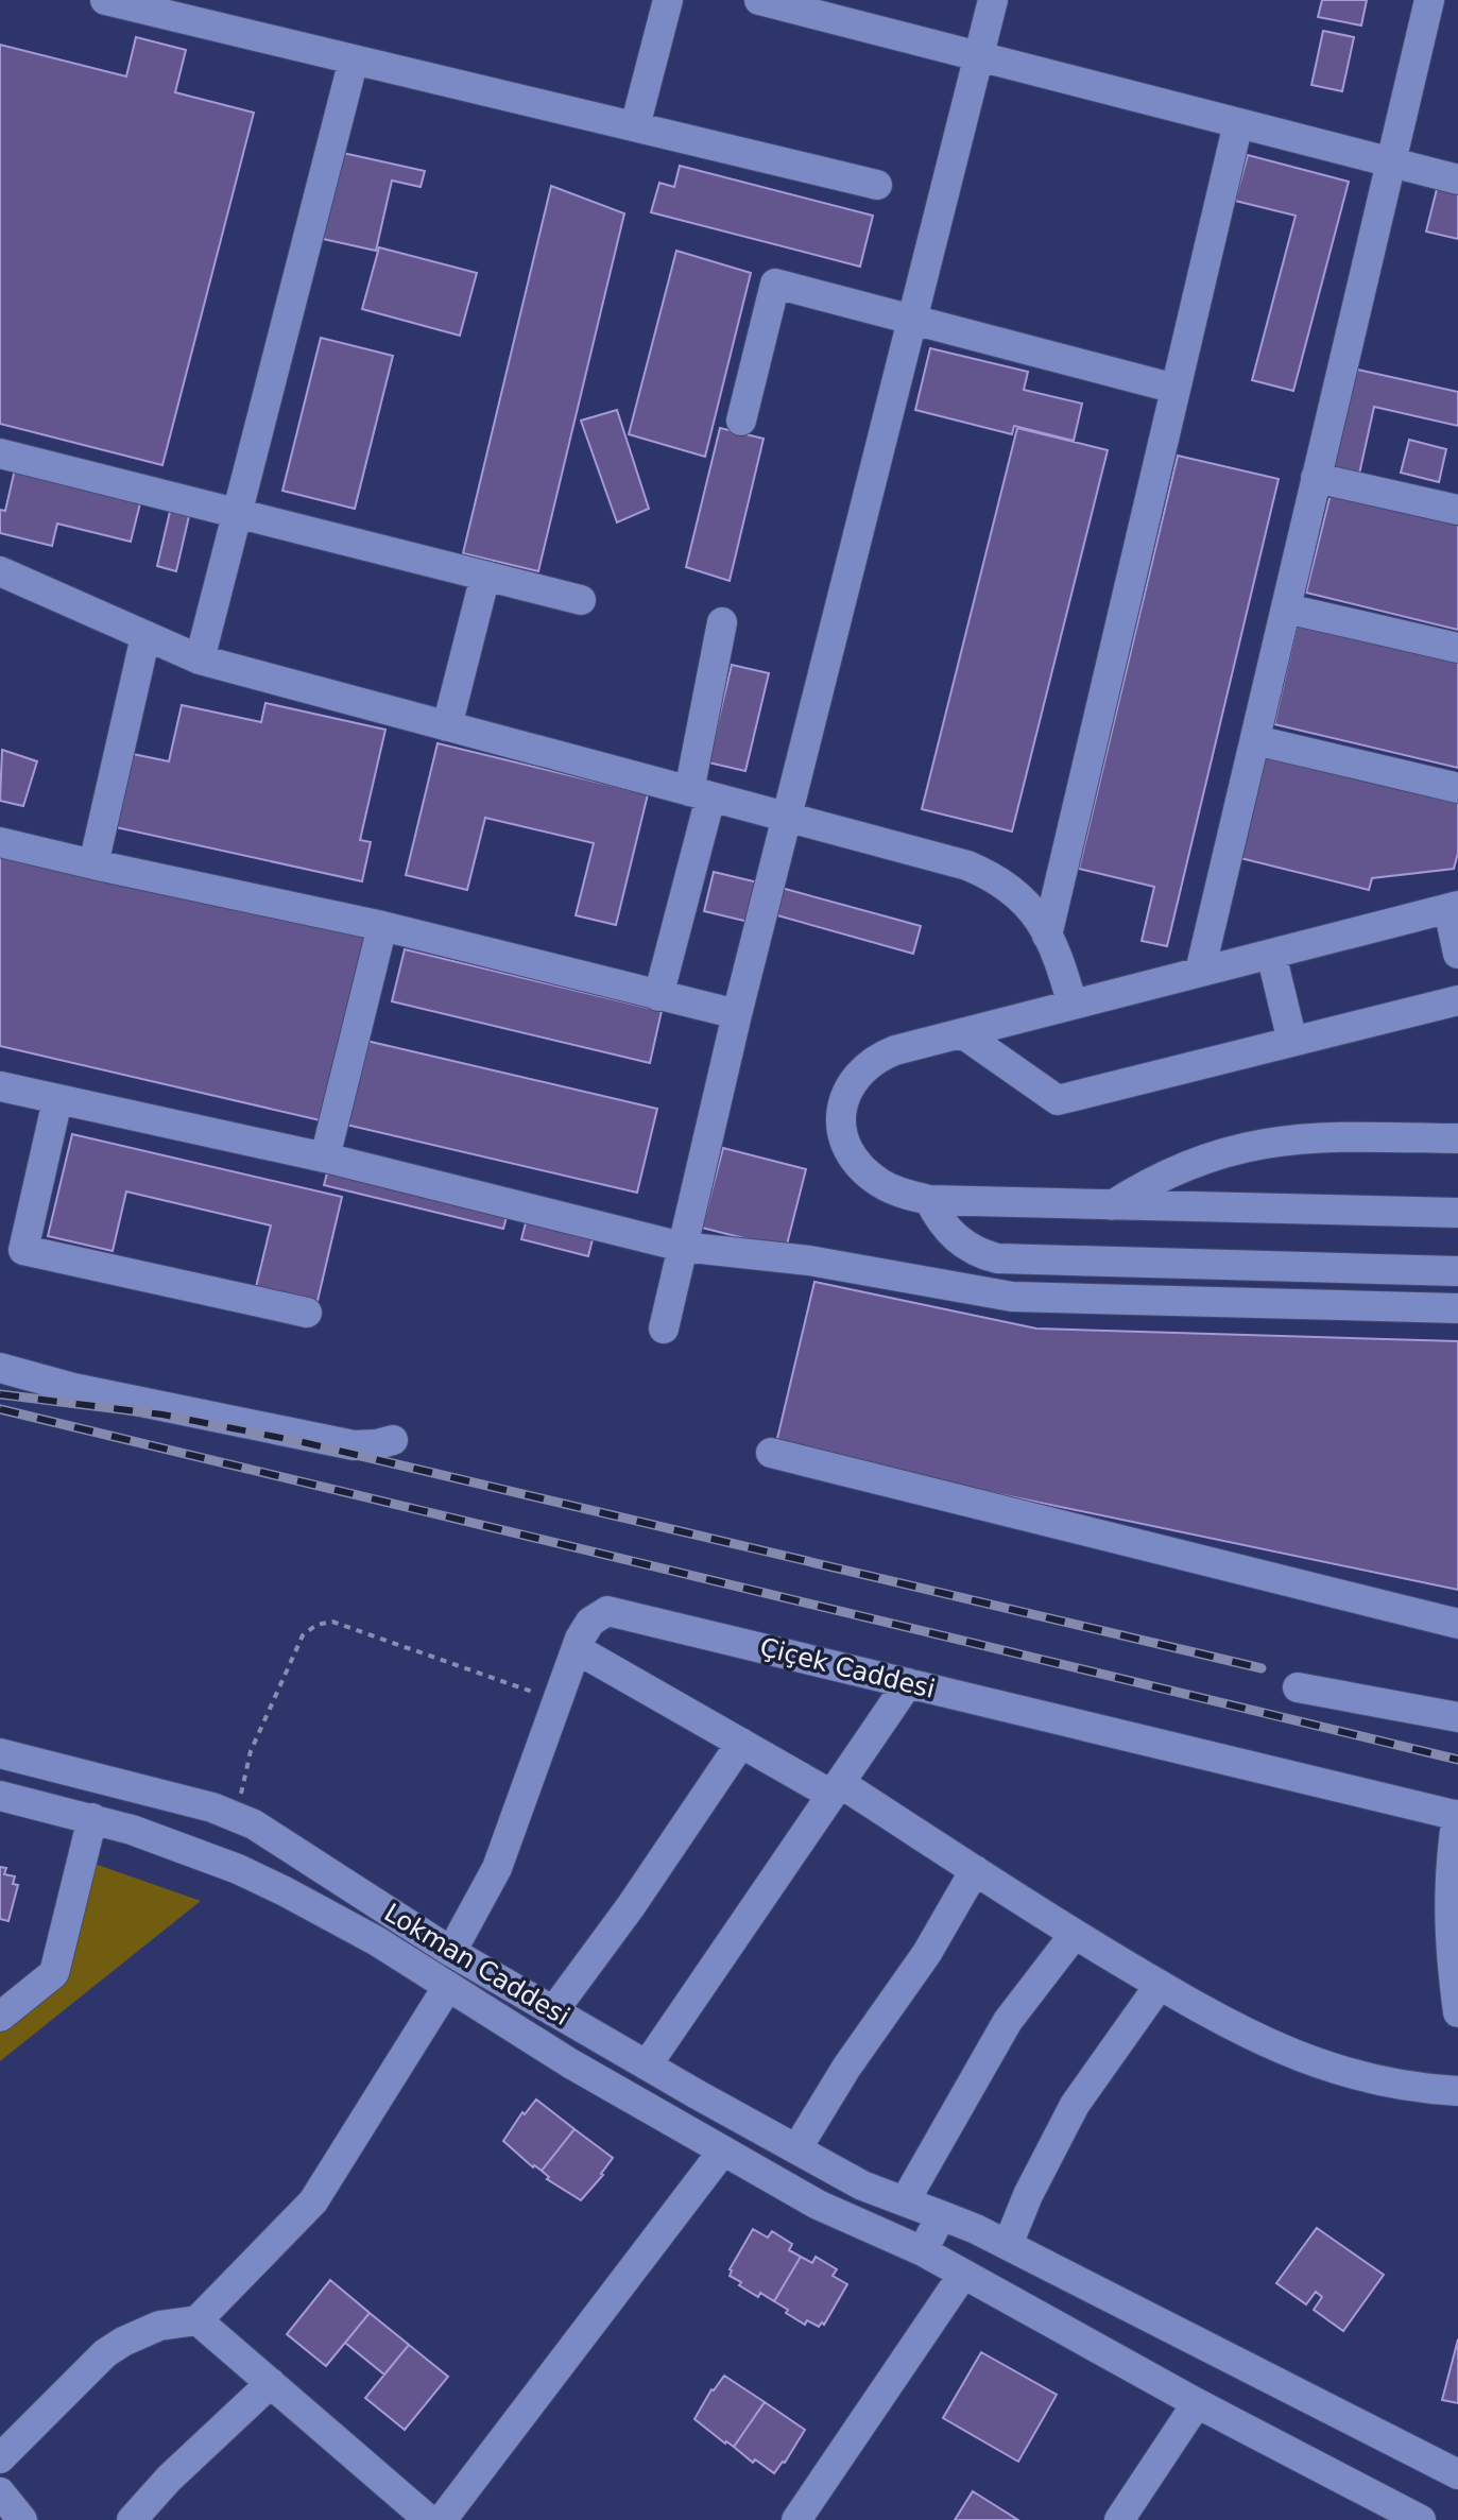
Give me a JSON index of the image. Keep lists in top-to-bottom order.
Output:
{
  "streets": {
    "street": ["Çiçek Caddesi", "Lokman Caddesi"]
  },
  "crossings": [
    ["Çiçek Caddesi", "Lokman Caddesi"]
  ]
}
